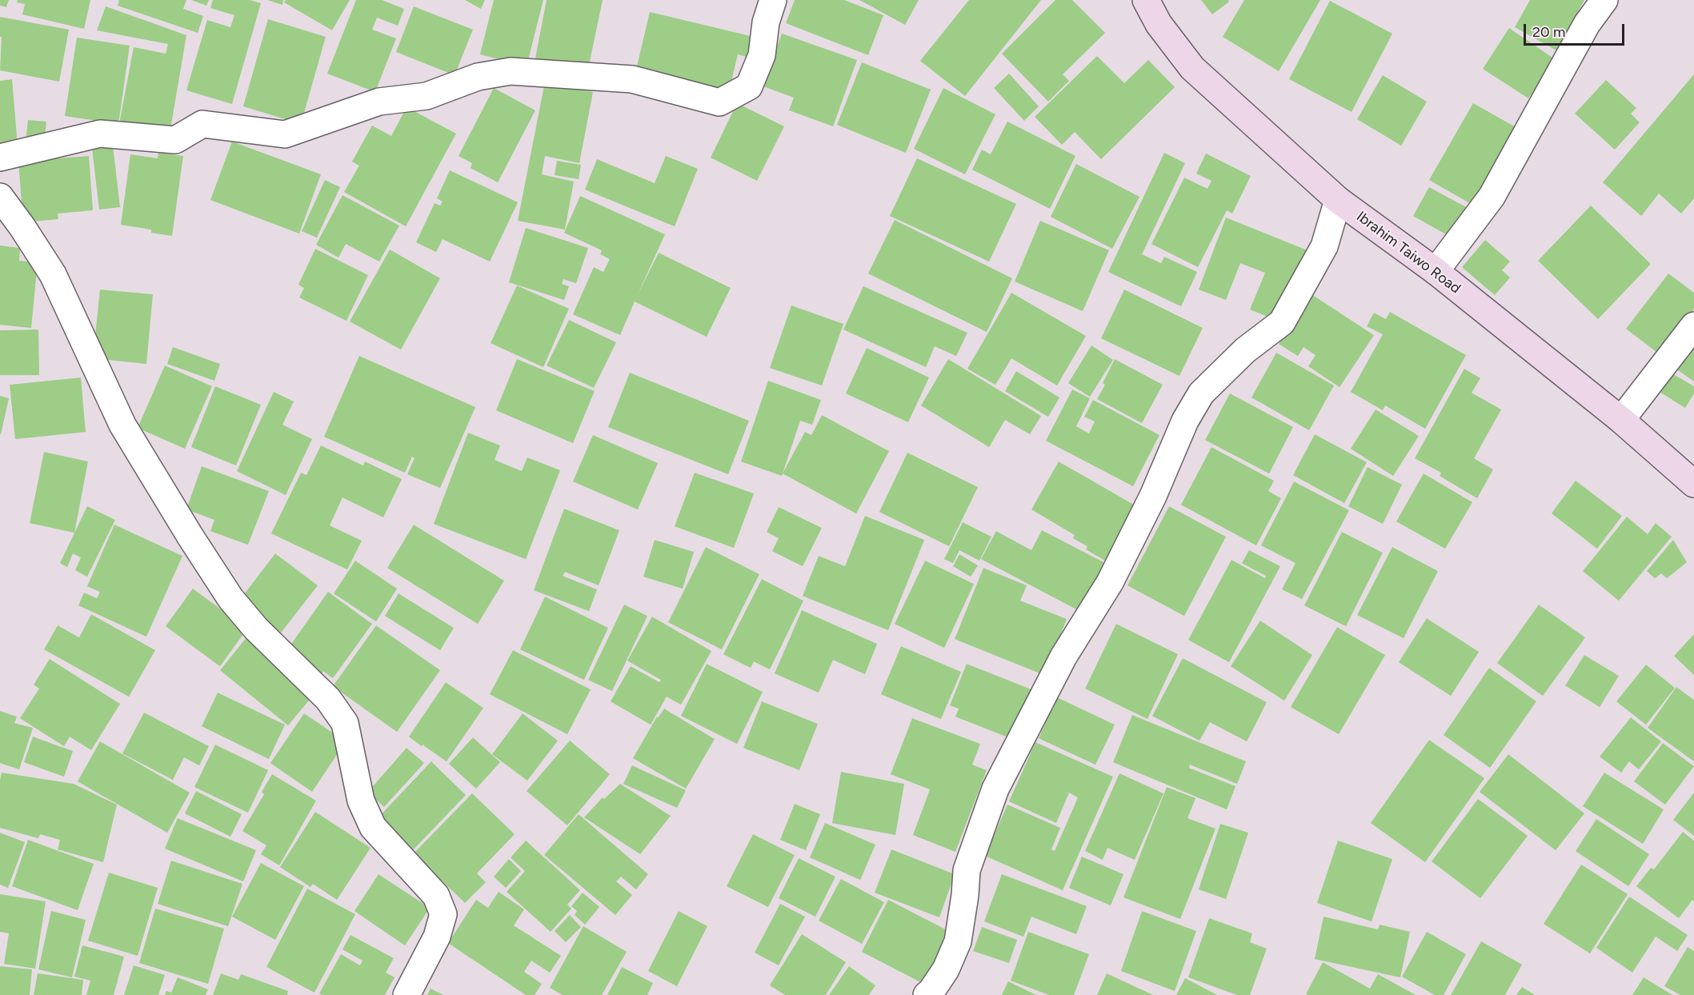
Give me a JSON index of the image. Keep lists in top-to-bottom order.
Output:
{
  "streets": {
    "main road": ["Ibrahim Taiwo Road"]
  },
  "scale_bar": "20 m"
}
